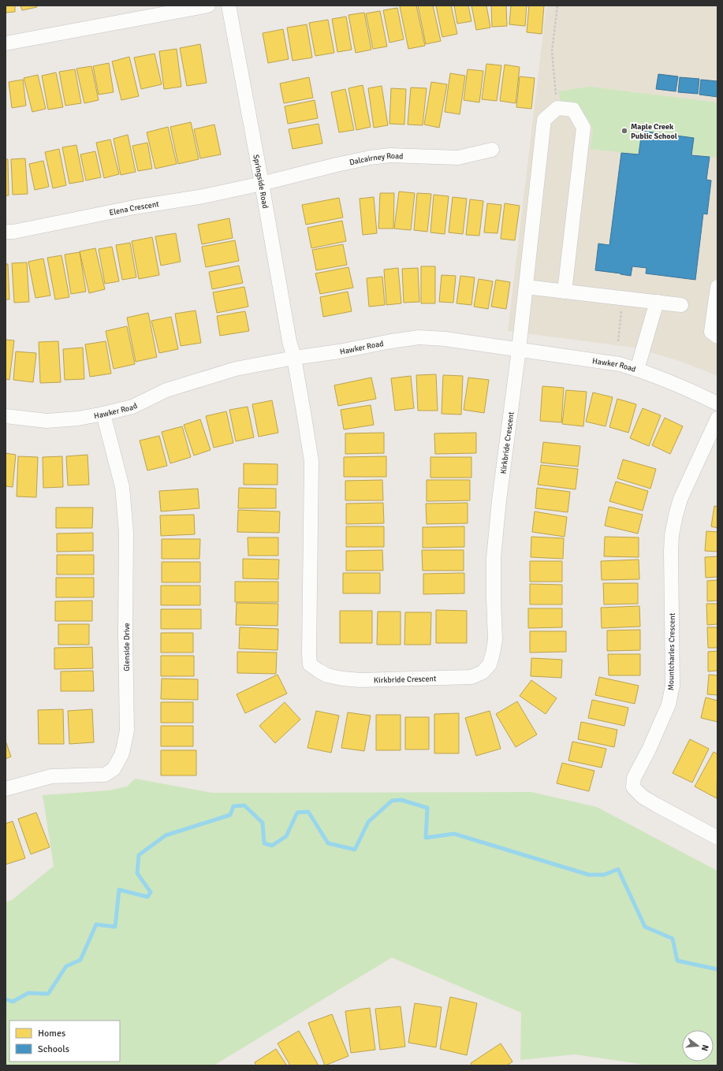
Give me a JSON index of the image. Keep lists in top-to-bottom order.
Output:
{
  "streets": {
    "street": [
      "Dalcairney Road",
      "Springside Road",
      "Elena Crescent",
      "Hawker Road",
      "Kirkbride Crescent",
      "Glenside Drive",
      "Mountcharles Crescent"
    ]
  },
  "crossings": [
    ["Dalcairney Road", "Springside Road"],
    ["Dalcairney Road", "Elena Crescent"],
    ["Springside Road", "Elena Crescent"],
    ["Springside Road", "Hawker Road"],
    ["Springside Road", "Kirkbride Crescent"],
    ["Hawker Road", "Kirkbride Crescent"],
    ["Hawker Road", "Glenside Drive"]
  ],
  "places": ["Maple Creek Public School"],
  "legend": ["Homes", "Schools"],
  "north": "right"
}
